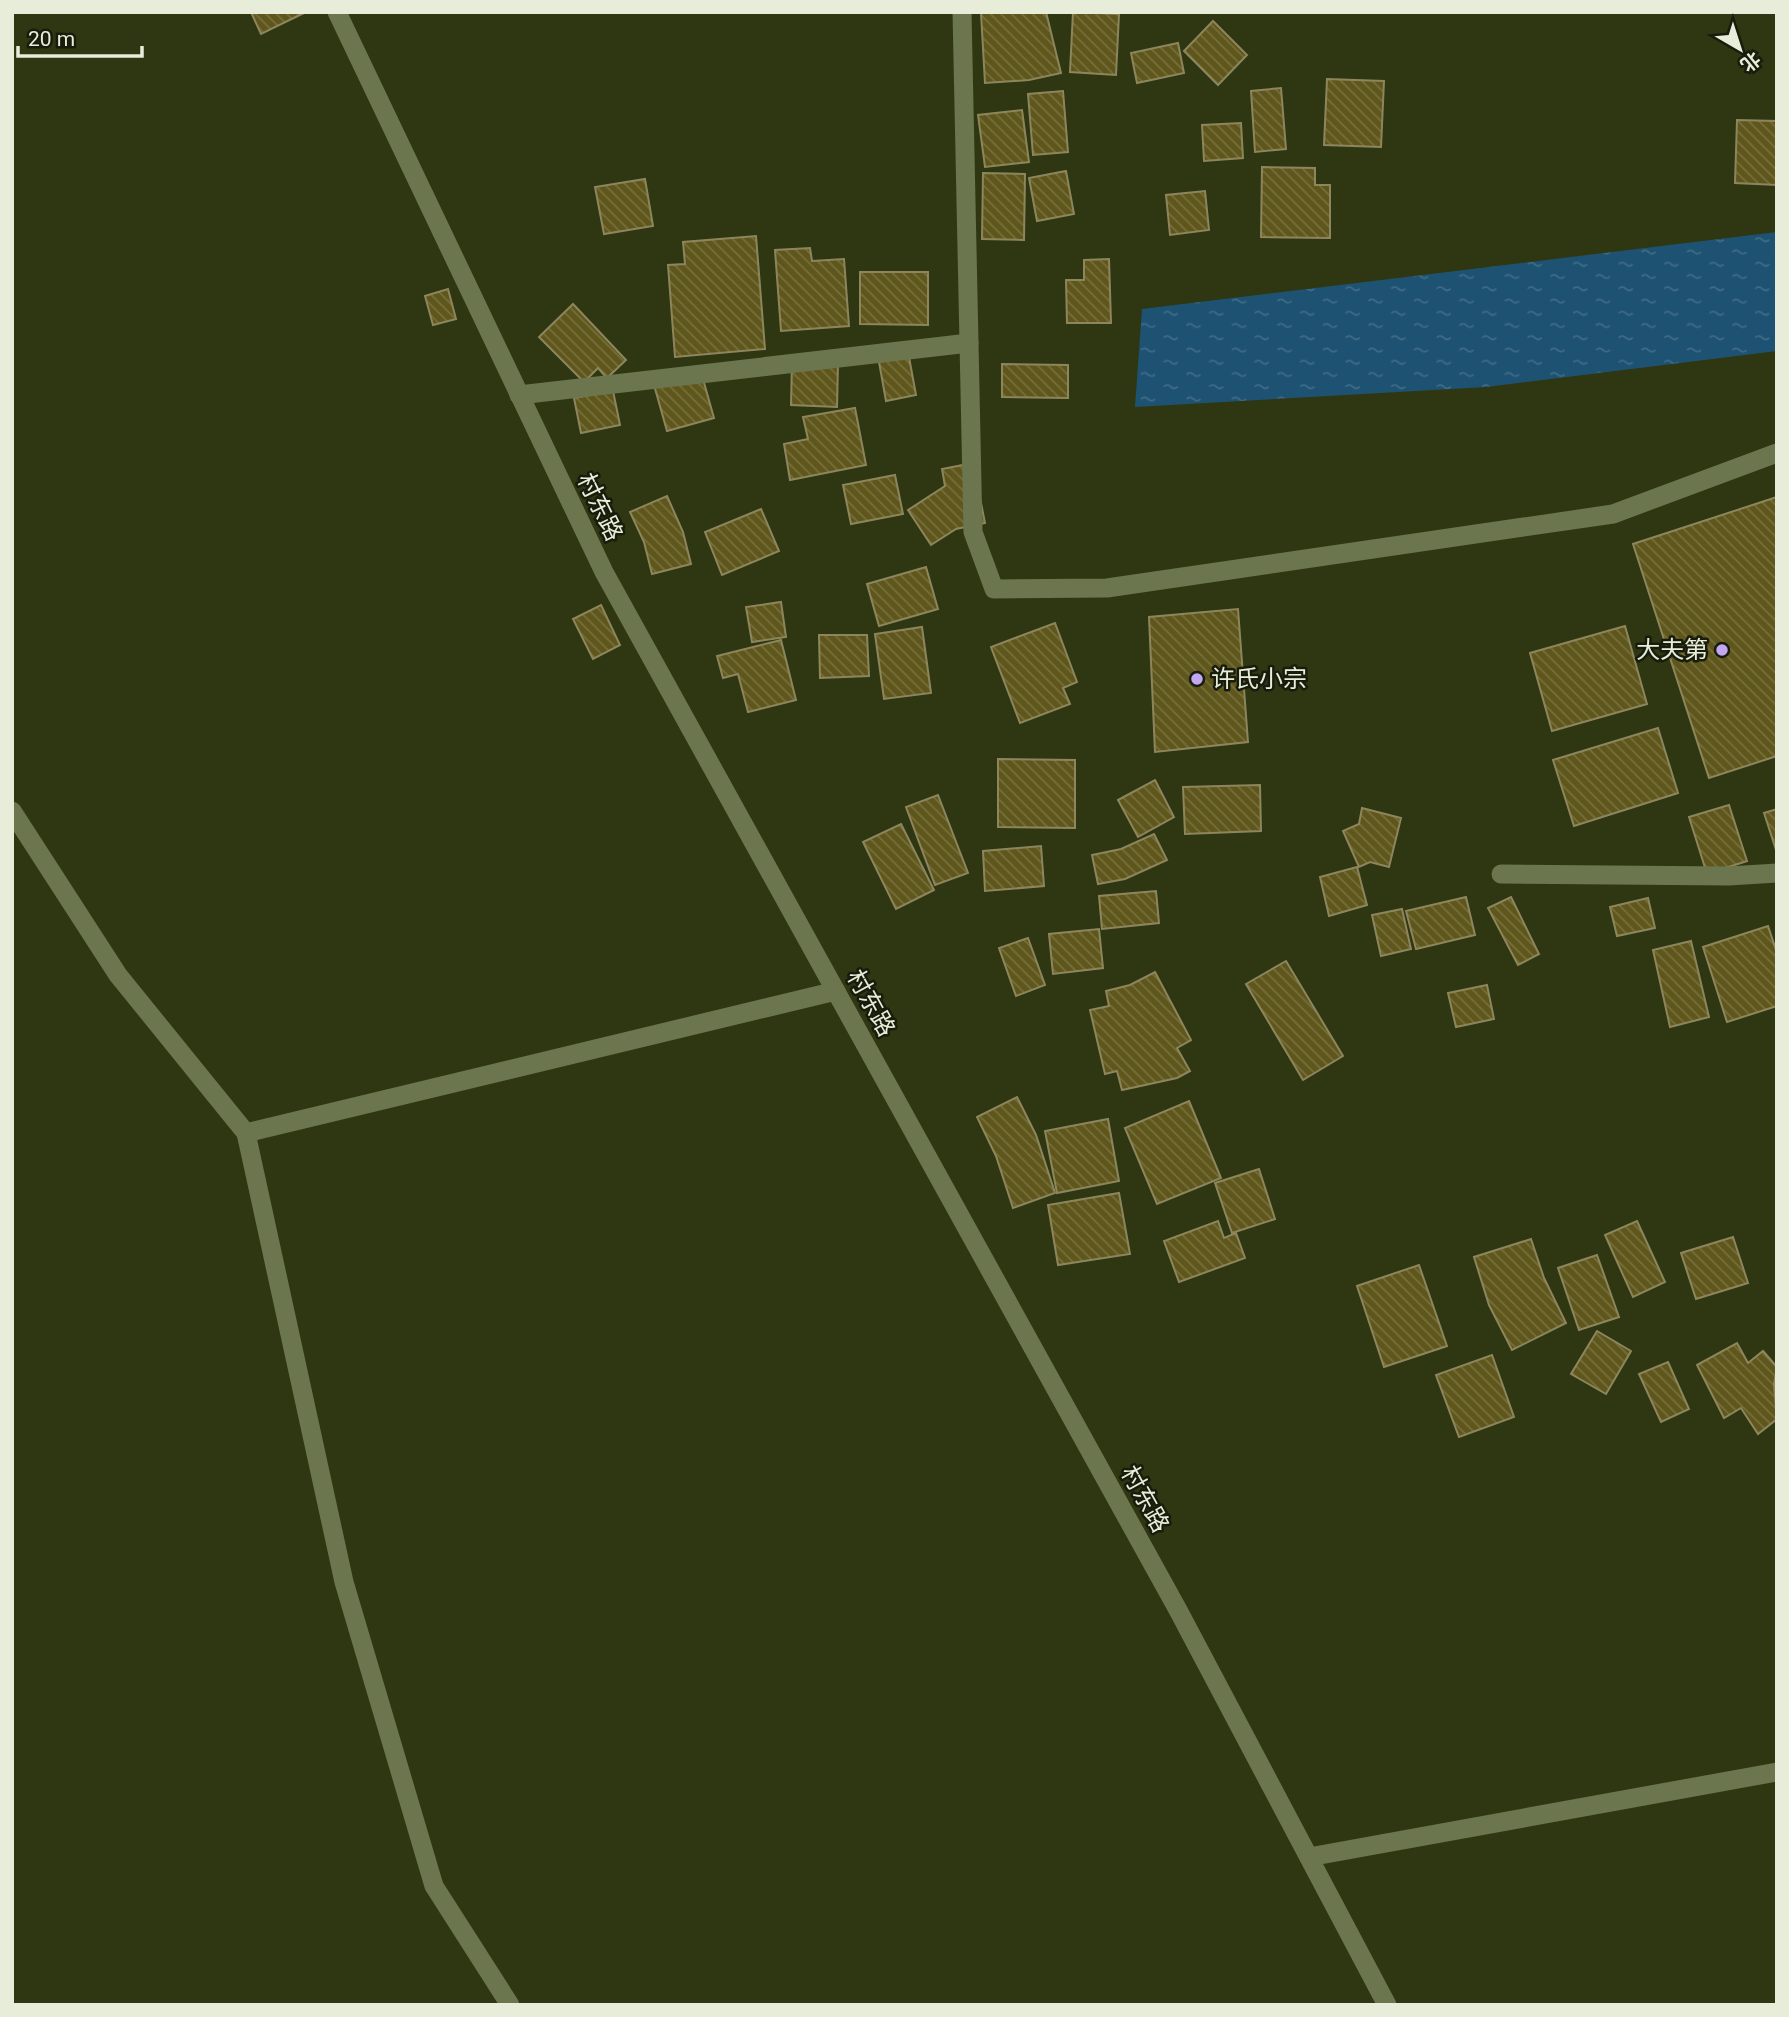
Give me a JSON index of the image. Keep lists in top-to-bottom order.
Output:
{
  "streets": {
    "street": ["村东路"]
  },
  "places": ["大夫第", "许氏小宗"],
  "scale_bar": "20 m",
  "north": "bottom right"
}
